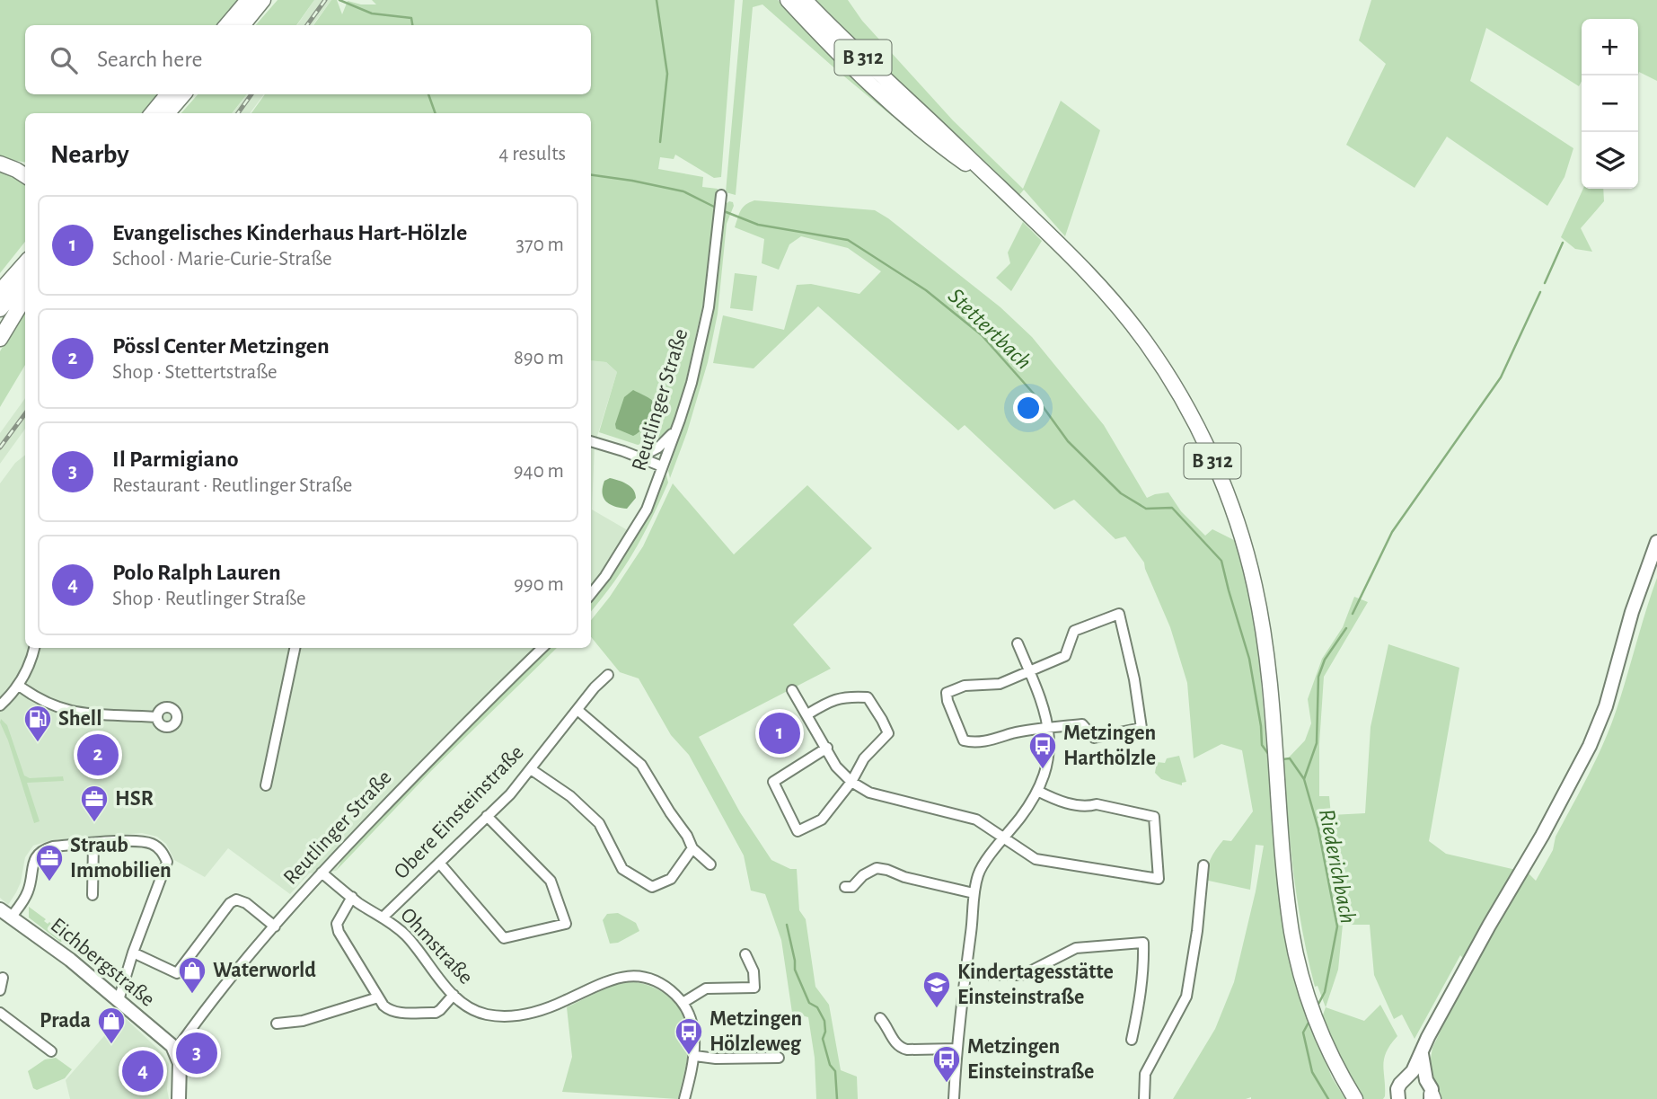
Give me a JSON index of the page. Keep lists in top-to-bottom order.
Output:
{
  "streets": {
    "highway": ["B 312"],
    "main road": ["Eichbergstraße"],
    "street": ["Reutlinger Straße", "Obere Einsteinstraße", "Ohmstraße"]
  },
  "crossings": [
    ["Reutlinger Straße", "Ohmstraße"],
    ["Reutlinger Straße", "Eichbergstraße"],
    ["Obere Einsteinstraße", "Ohmstraße"]
  ],
  "water": ["Stettertbach", "Riederichbach"],
  "places": {
    "fuel station": ["Shell"],
    "bus stop": ["Metzingen Harthölzle", "Metzingen Hölzleweg", "Metzingen Einsteinstraße"],
    "office": ["HSR", "Straub Immobilien"],
    "shop": ["Waterworld", "Prada"],
    "school or university": ["Kindertagesstätte Einsteinstraße"]
  },
  "page": {
    "map_buttons": ["+", "−"],
    "search": "Search here",
    "heading": ["Nearby", "4 results"],
    "list": [
      {
        "mark": "1",
        "name": "Evangelisches Kinderhaus Hart-Hölzle",
        "note": "School · Marie-Curie-Straße",
        "value": "370 m"
      },
      {
        "mark": "2",
        "name": "Pössl Center Metzingen",
        "note": "Shop · Stettertstraße",
        "value": "890 m"
      },
      {
        "mark": "3",
        "name": "Il Parmigiano",
        "note": "Restaurant · Reutlinger Straße",
        "value": "940 m"
      },
      {
        "mark": "4",
        "name": "Polo Ralph Lauren",
        "note": "Shop · Reutlinger Straße",
        "value": "990 m"
      }
    ],
    "pins": [
      "1",
      "2",
      "3",
      "4"
    ]
  }
}
